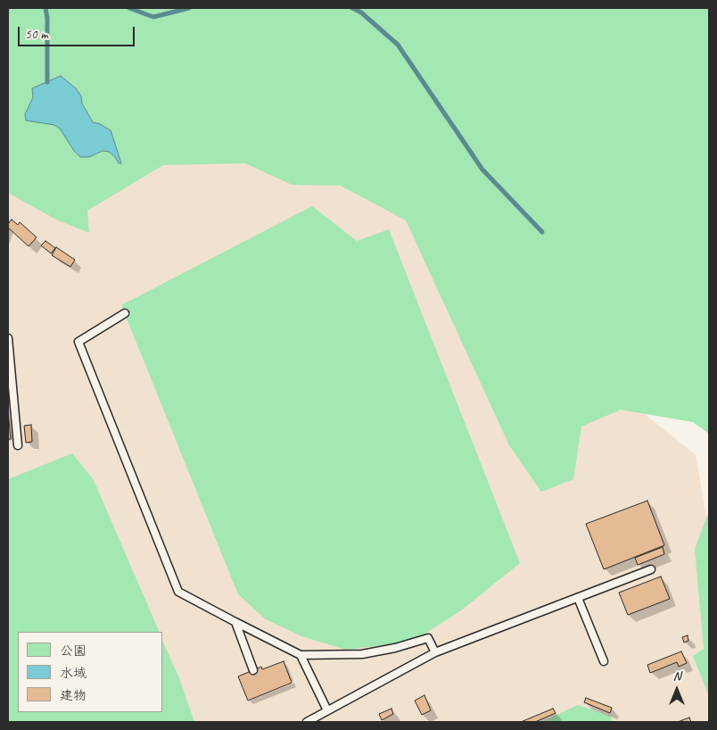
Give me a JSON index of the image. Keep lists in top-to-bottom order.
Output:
{
  "legend": ["公園", "水域", "建物"],
  "scale_bar": "50 m",
  "north": "top"
}
